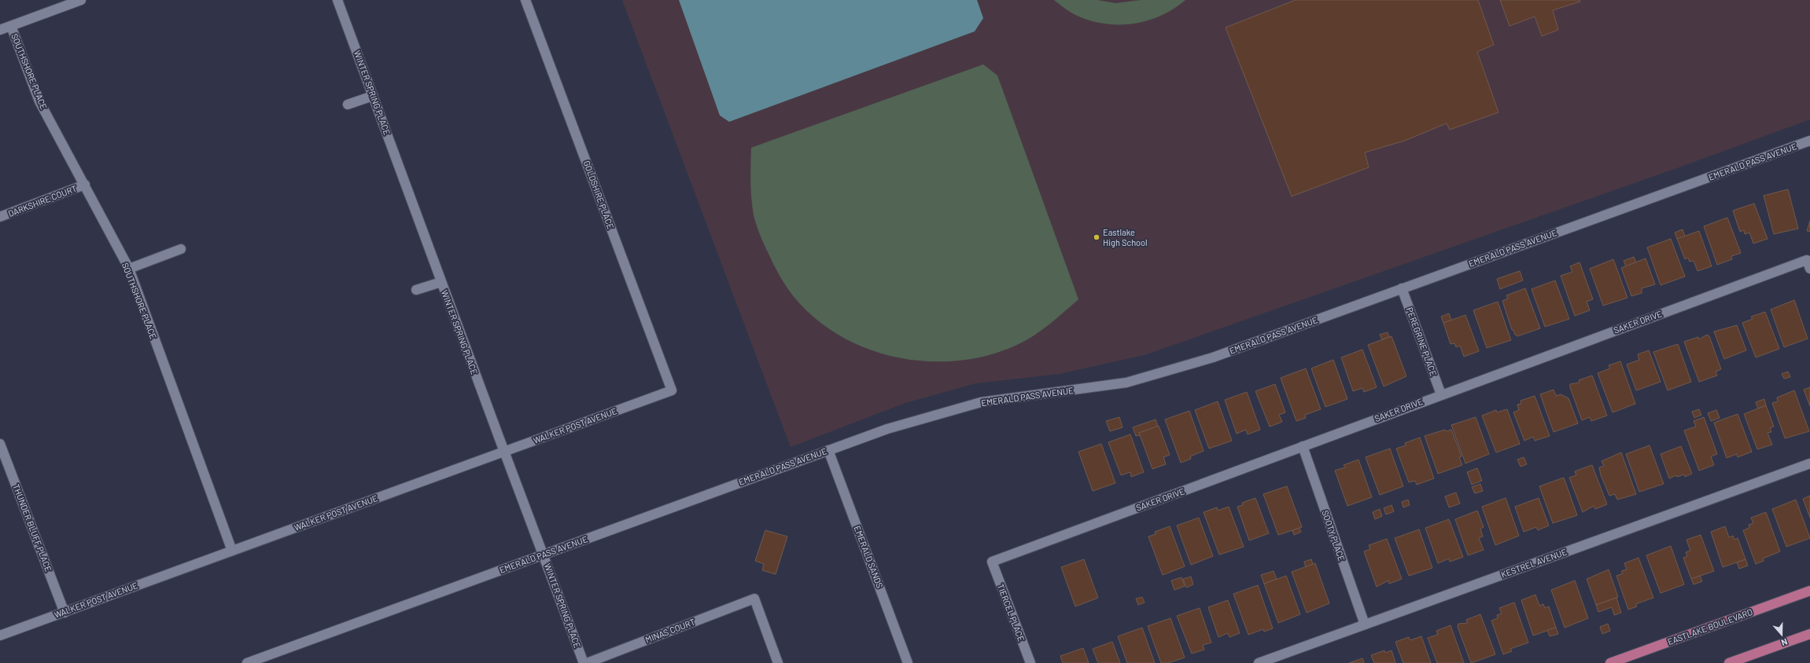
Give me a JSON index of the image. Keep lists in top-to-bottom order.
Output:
{
  "streets": {
    "main road": ["EASTLAKE BOULEVARD"],
    "street": [
      "SOUTHSHORE PLACE",
      "WINTER SPRING PLACE",
      "EMERALD PASS AVENUE",
      "GOLDSHIRE PLACE",
      "DARKSHIRE COURT",
      "SAKER DRIVE",
      "PEREGRINE PLACE",
      "WALKER POST AVENUE",
      "THUNDER BLUFF PLACE",
      "SOOTY PLACE",
      "EMERALD SANDS",
      "KESTREL AVENUE",
      "TIERCEL PLACE",
      "MINAS COURT"
    ]
  },
  "crossings": [
    ["SOUTHSHORE PLACE", "DARKSHIRE COURT"],
    ["SOUTHSHORE PLACE", "WALKER POST AVENUE"],
    ["WINTER SPRING PLACE", "EMERALD PASS AVENUE"],
    ["WINTER SPRING PLACE", "WALKER POST AVENUE"],
    ["EMERALD PASS AVENUE", "PEREGRINE PLACE"],
    ["EMERALD PASS AVENUE", "EMERALD SANDS"],
    ["GOLDSHIRE PLACE", "WALKER POST AVENUE"],
    ["SAKER DRIVE", "PEREGRINE PLACE"],
    ["SAKER DRIVE", "SOOTY PLACE"],
    ["SAKER DRIVE", "TIERCEL PLACE"],
    ["WALKER POST AVENUE", "THUNDER BLUFF PLACE"],
    ["SOOTY PLACE", "KESTREL AVENUE"]
  ],
  "places": ["Eastlake High School"],
  "north": "bottom"
}
